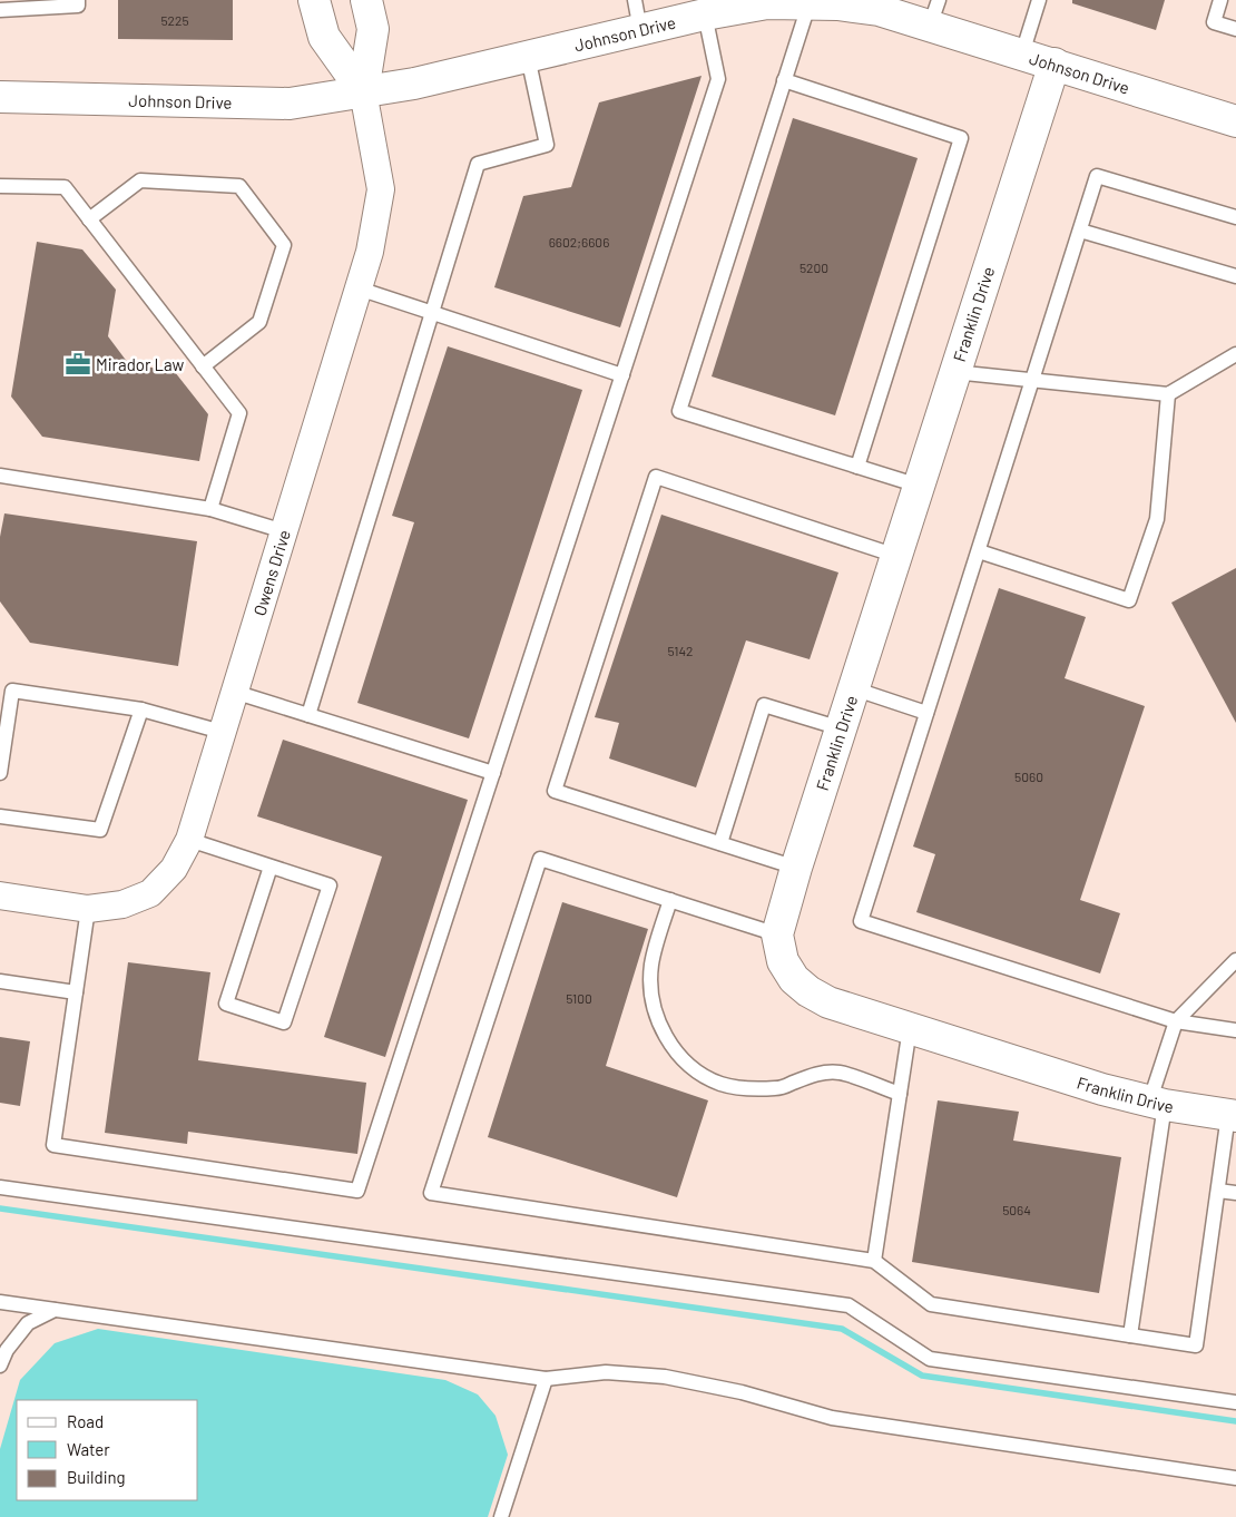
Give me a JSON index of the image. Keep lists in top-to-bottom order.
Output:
{
  "streets": {
    "street": ["Johnson Drive", "Franklin Drive", "Owens Drive"]
  },
  "crossings": [
    ["Johnson Drive", "Franklin Drive"],
    ["Johnson Drive", "Owens Drive"]
  ],
  "places": {
    "office": ["Mirador Law"]
  },
  "house_numbers": [
    "5225",
    "6602;6606",
    "5200",
    "5142",
    "5060",
    "5100",
    "5064"
  ],
  "legend": ["Road", "Water", "Building"]
}
